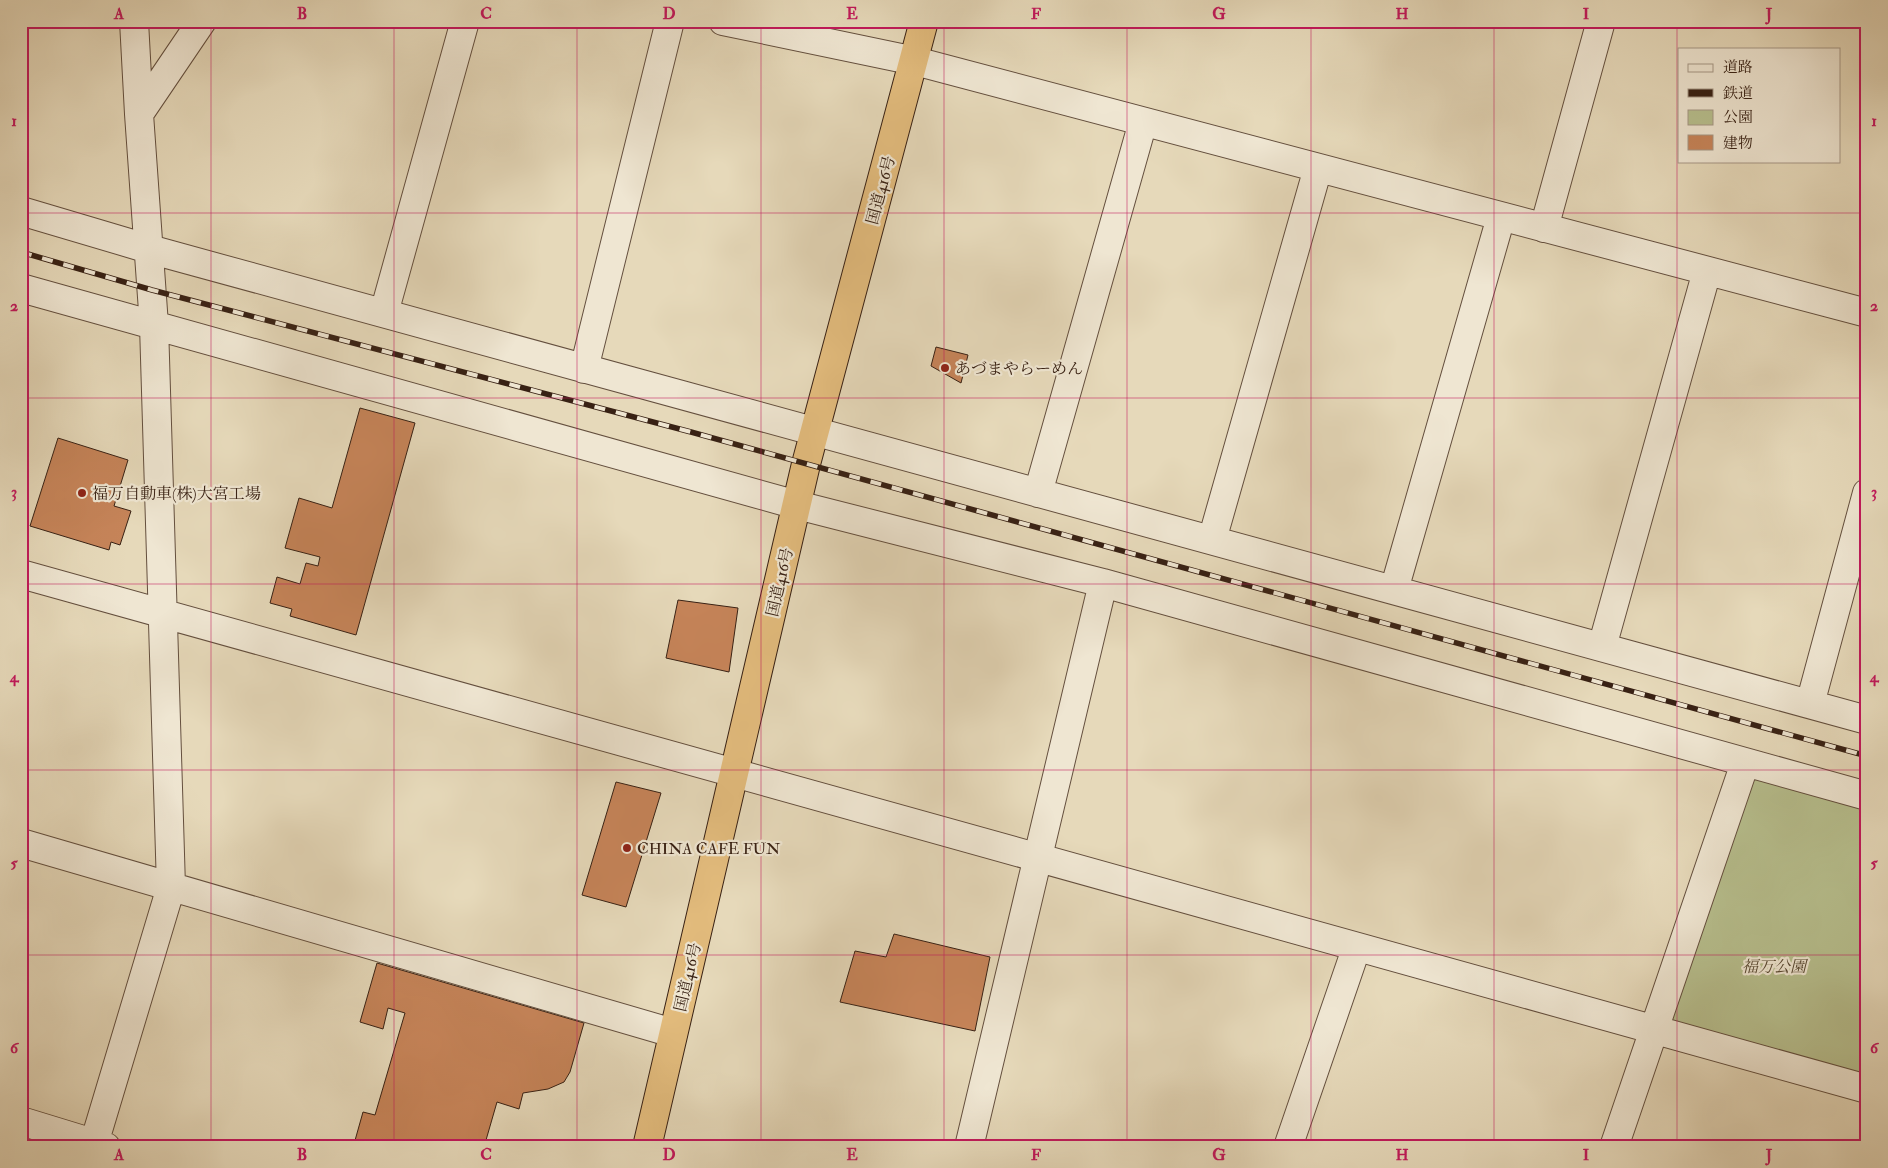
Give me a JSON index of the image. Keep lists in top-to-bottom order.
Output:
{
  "streets": {
    "highway": ["国道416号"]
  },
  "parks": ["福万公園"],
  "places": ["あづまやらーめん", "福万自動車(株)大宮工場", "CHINA CAFE FUN"],
  "legend": [
    "道路",
    "鉄道",
    "公園",
    "建物"
  ],
  "grid": {
    "columns": [
      "A",
      "B",
      "C",
      "D",
      "E",
      "F",
      "G",
      "H",
      "I",
      "J"
    ],
    "rows": [
      "1",
      "2",
      "3",
      "4",
      "5",
      "6"
    ]
  }
}
